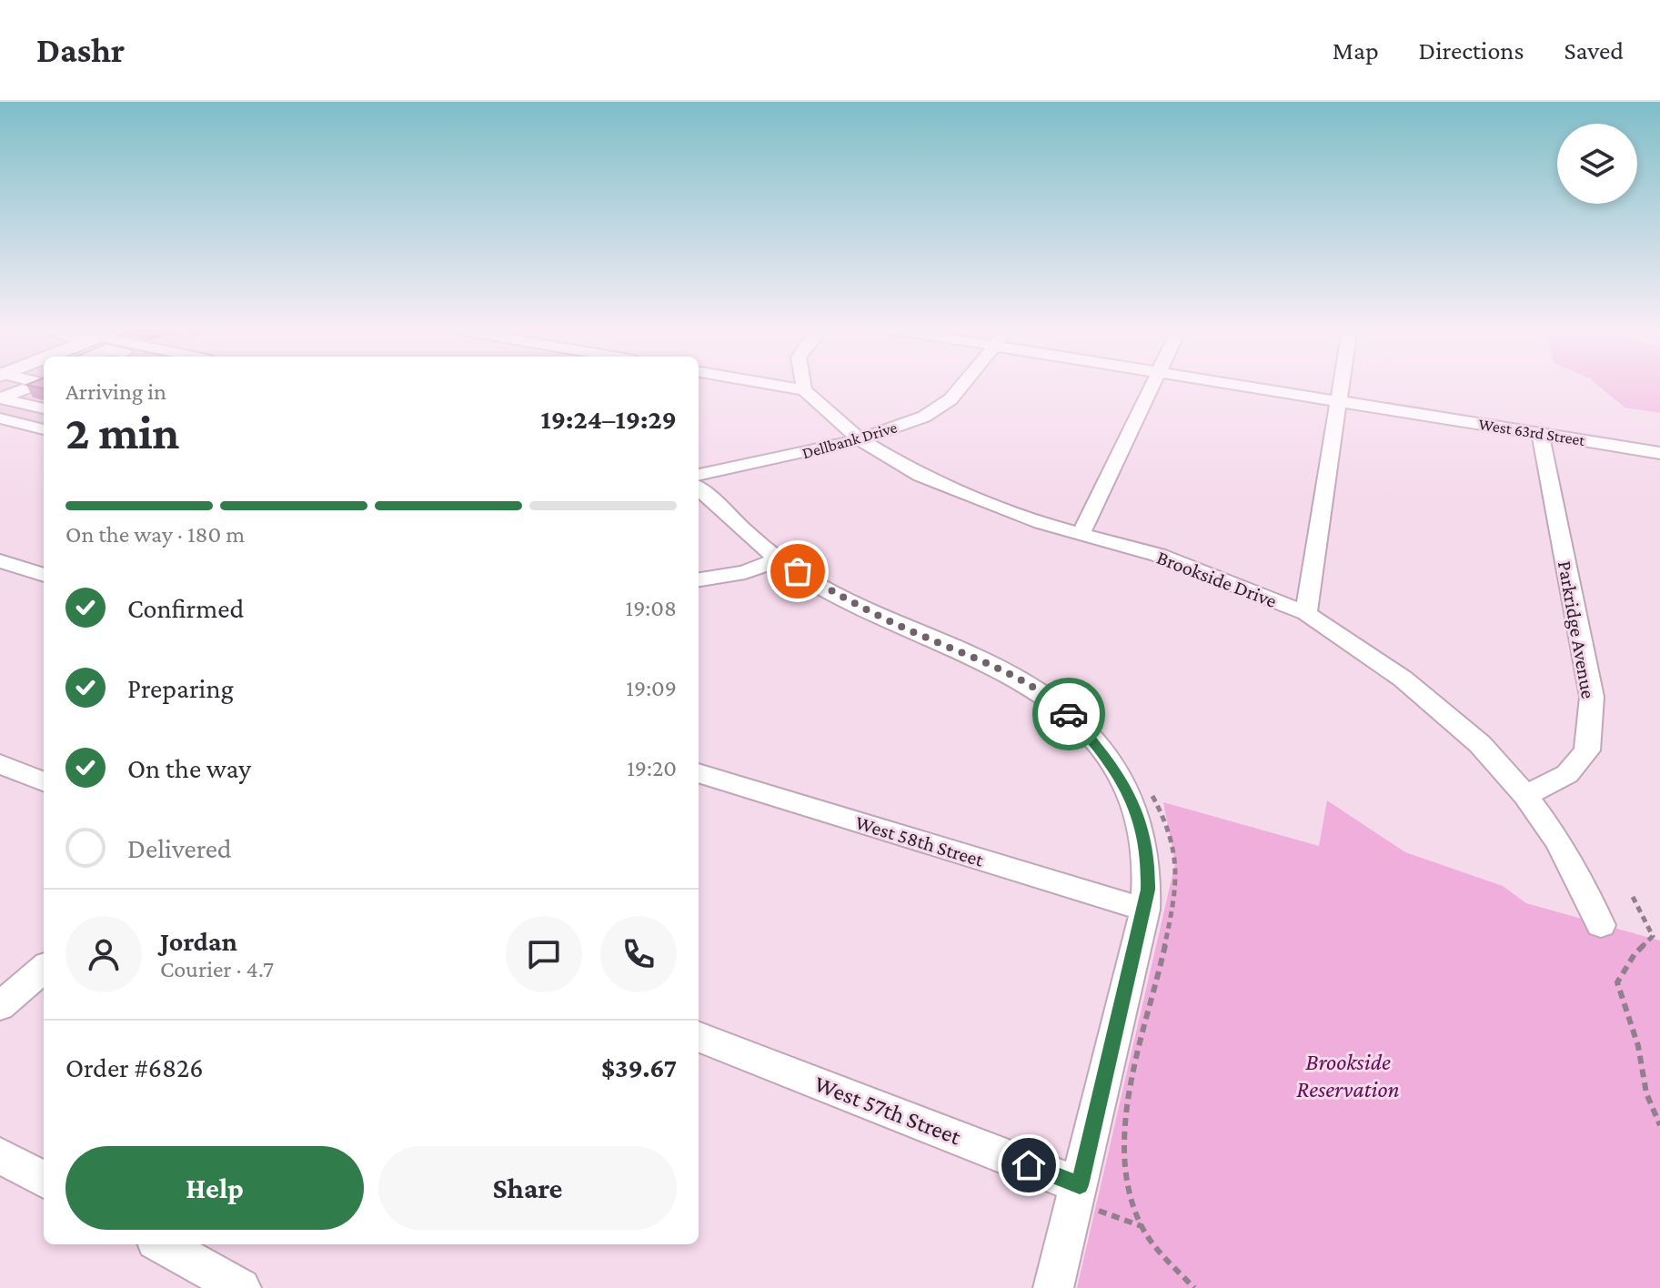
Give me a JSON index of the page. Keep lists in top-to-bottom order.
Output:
{
  "streets": {
    "street": [
      "West 63rd Street",
      "Dellbank Drive",
      "Brookside Drive",
      "Parkridge Avenue",
      "West 58th Street",
      "West 57th Street"
    ]
  },
  "crossings": [
    ["West 63rd Street", "Parkridge Avenue"],
    ["Dellbank Drive", "Brookside Drive"],
    ["Brookside Drive", "Parkridge Avenue"]
  ],
  "parks": ["Brookside Reservation"],
  "page": {
    "header": "Dashr",
    "nav": ["Map", "Directions", "Saved"],
    "heading": ["2 min", "Arriving in", "19:24–19:29"],
    "panel": [
      "Jordan",
      "Courier · 4.7",
      "Order #6826",
      "$39.67"
    ],
    "bar": "On the way · 180 m",
    "list": [
      ["Confirmed", "19:08"],
      ["Preparing", "19:09"],
      ["On the way", "19:20"],
      "Delivered"
    ],
    "buttons": ["Help", "Share"]
  }
}
